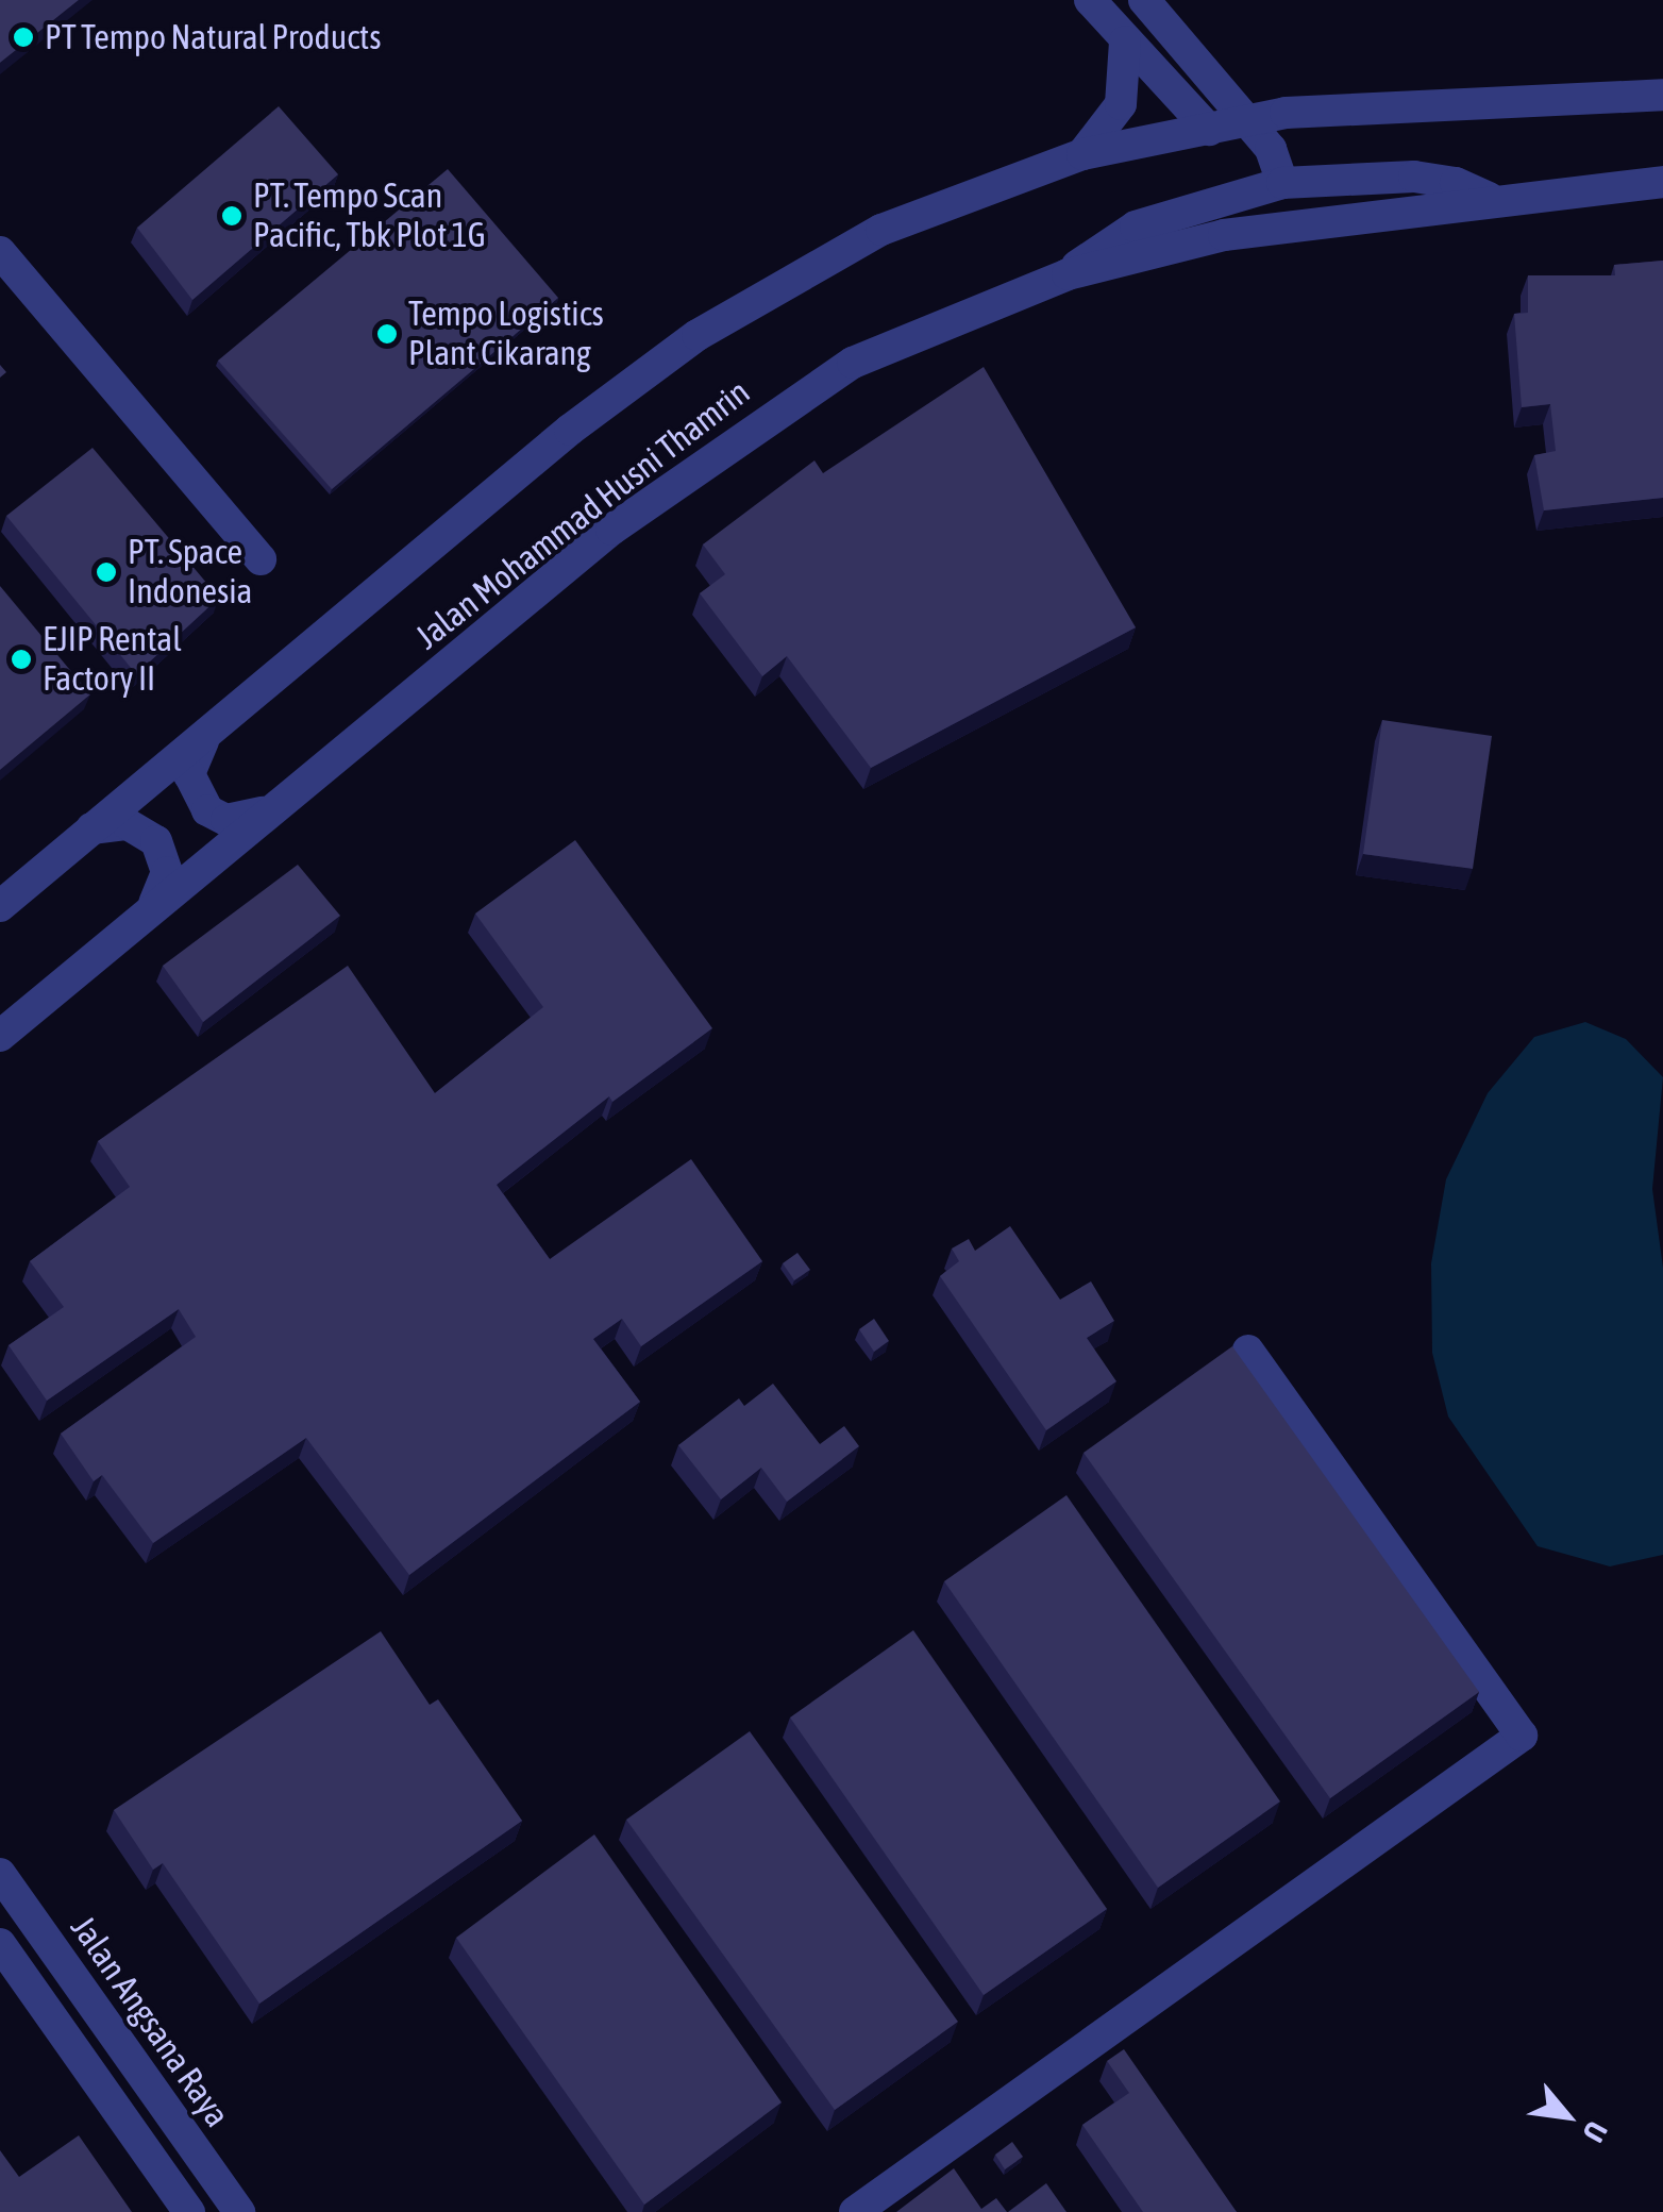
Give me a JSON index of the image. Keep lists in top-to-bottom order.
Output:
{
  "streets": {
    "street": ["Jalan Mohammad Husni Thamrin", "Jalan Angsana Raya"]
  },
  "places": [
    "PT Tempo Natural Products",
    "PT. Tempo Scan Pacific, Tbk Plot 1G",
    "Tempo Logistics Plant Cikarang",
    "PT. Space Indonesia",
    "EJIP Rental Factory II"
  ],
  "north": "bottom right"
}
